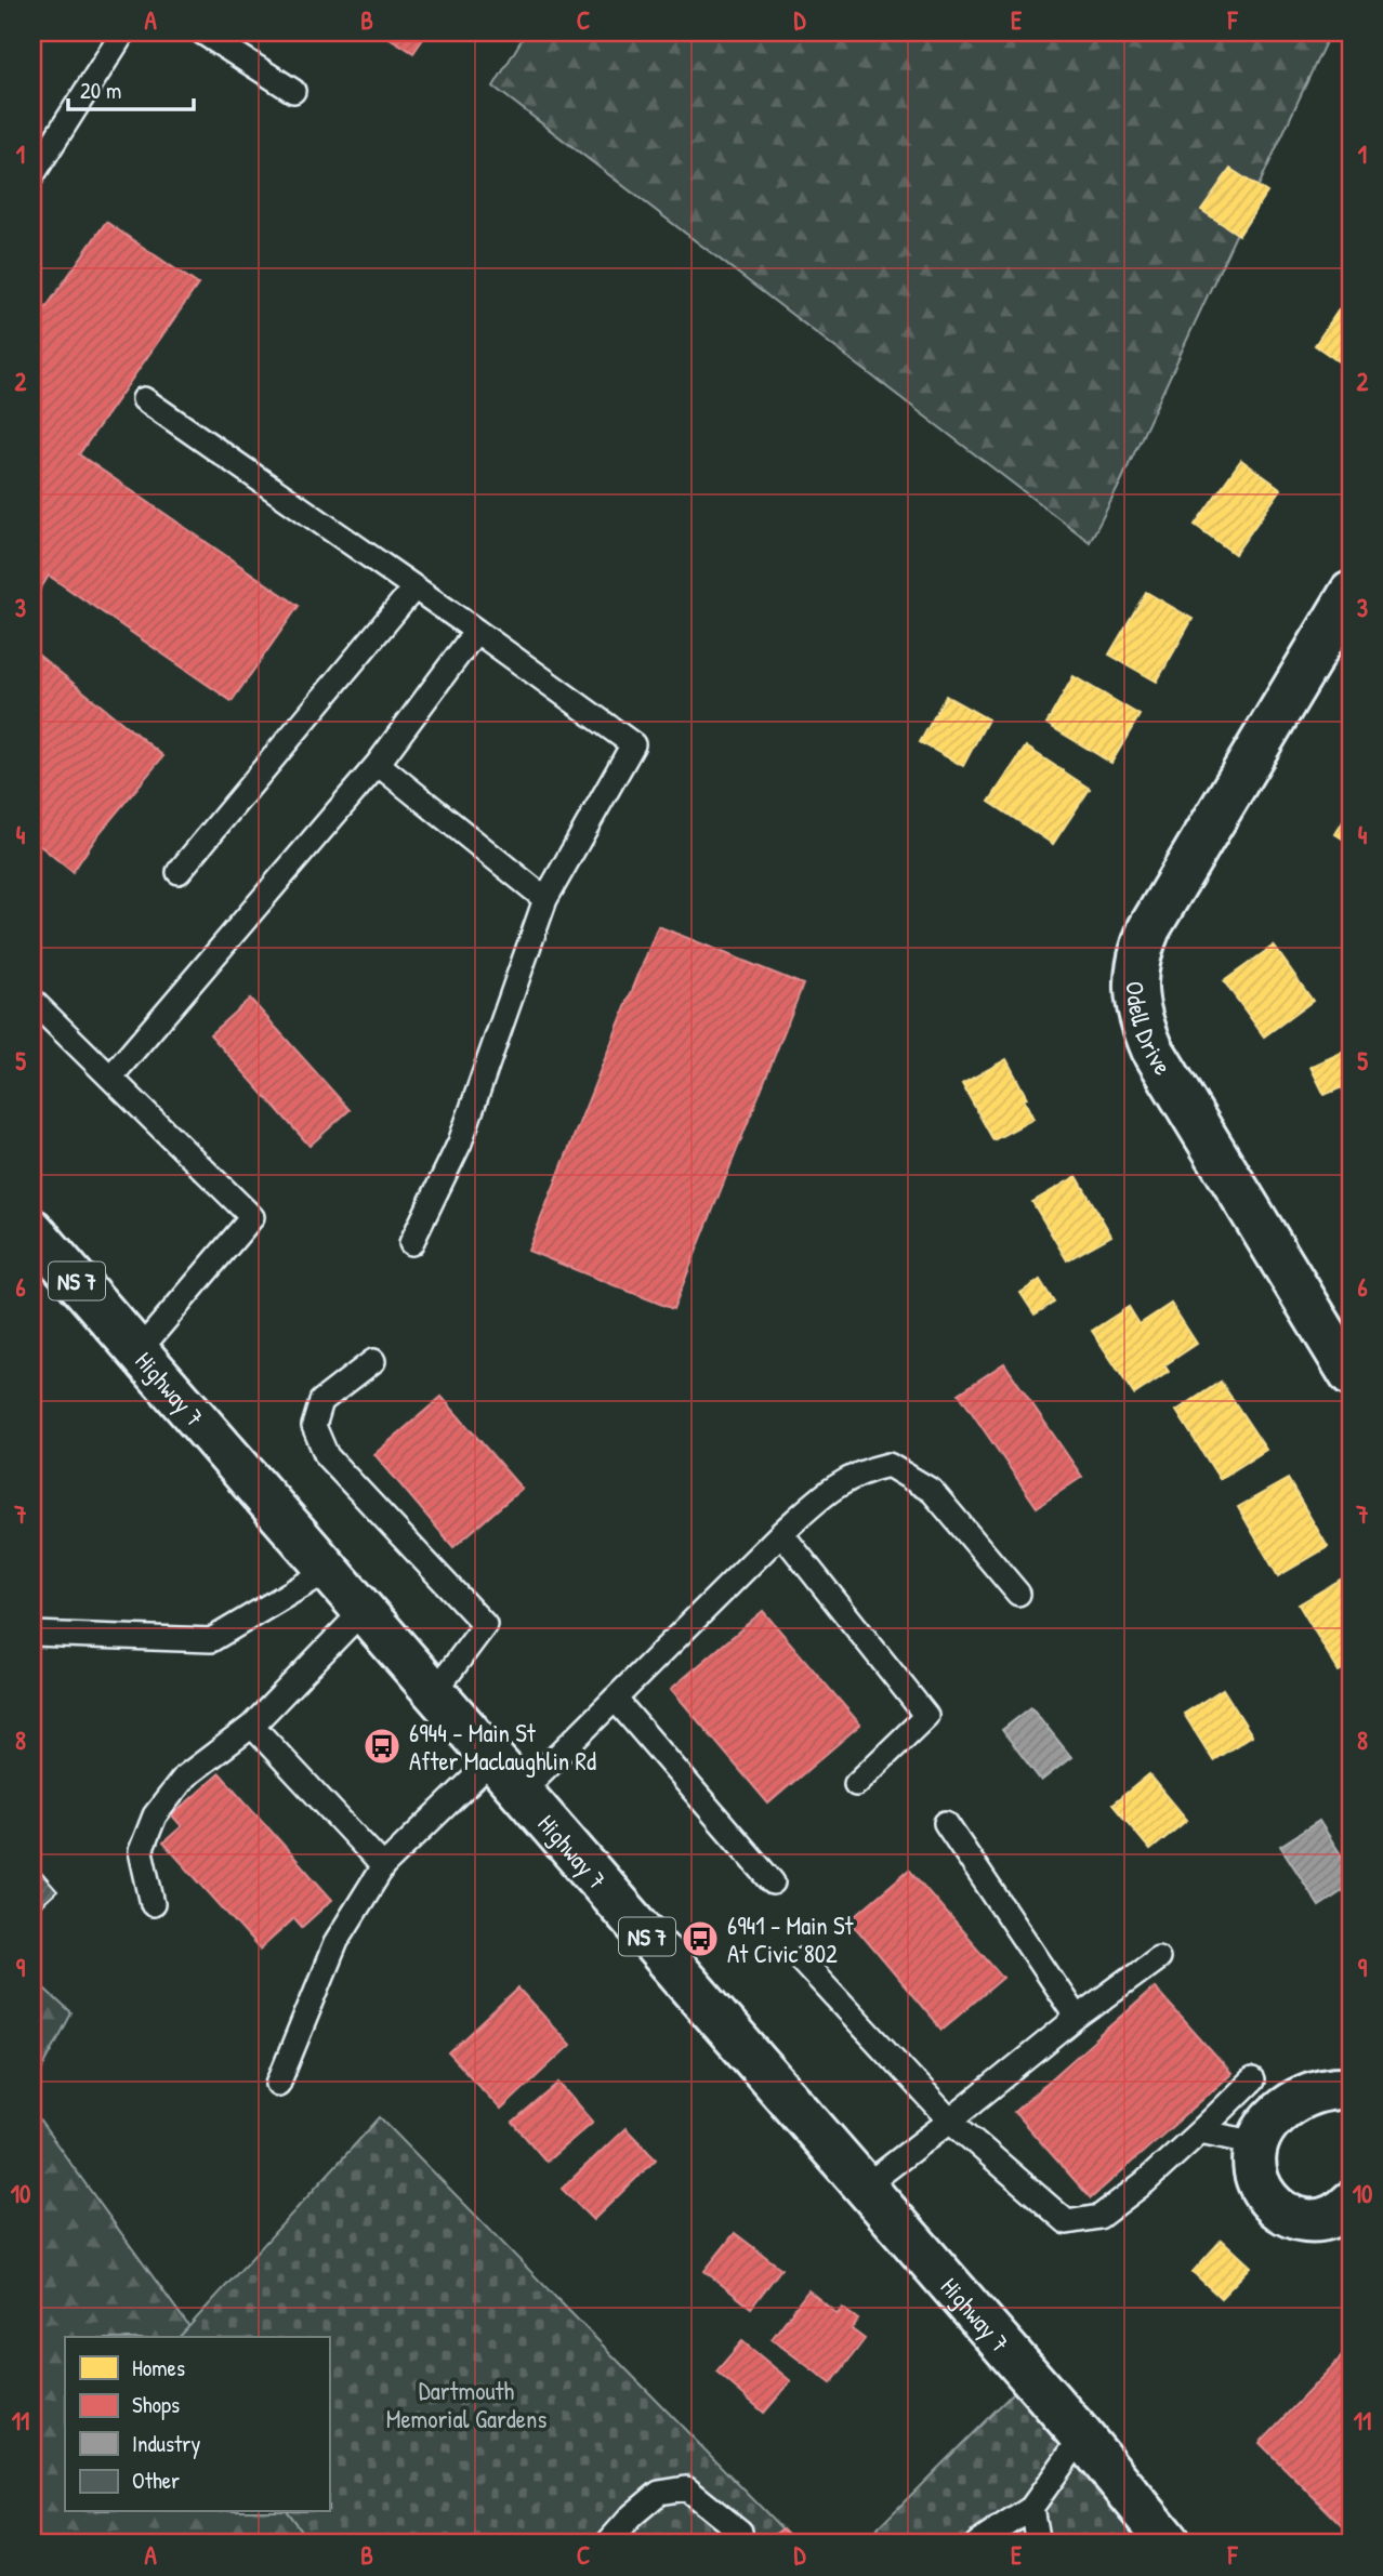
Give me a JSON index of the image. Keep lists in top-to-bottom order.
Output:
{
  "streets": {
    "main road": ["Odell Drive", "NS 7", "Highway 7"]
  },
  "parks": ["Dartmouth Memorial Gardens"],
  "places": {
    "bus stop": ["6944 - Main St After Maclaughlin Rd", "6941 - Main St At Civic 802"]
  },
  "legend": [
    "Homes",
    "Shops",
    "Industry",
    "Other"
  ],
  "scale_bar": "20 m",
  "grid": {
    "columns": [
      "A",
      "B",
      "C",
      "D",
      "E",
      "F"
    ],
    "rows": [
      "1",
      "2",
      "3",
      "4",
      "5",
      "6",
      "7",
      "8",
      "9",
      "10",
      "11"
    ]
  }
}
